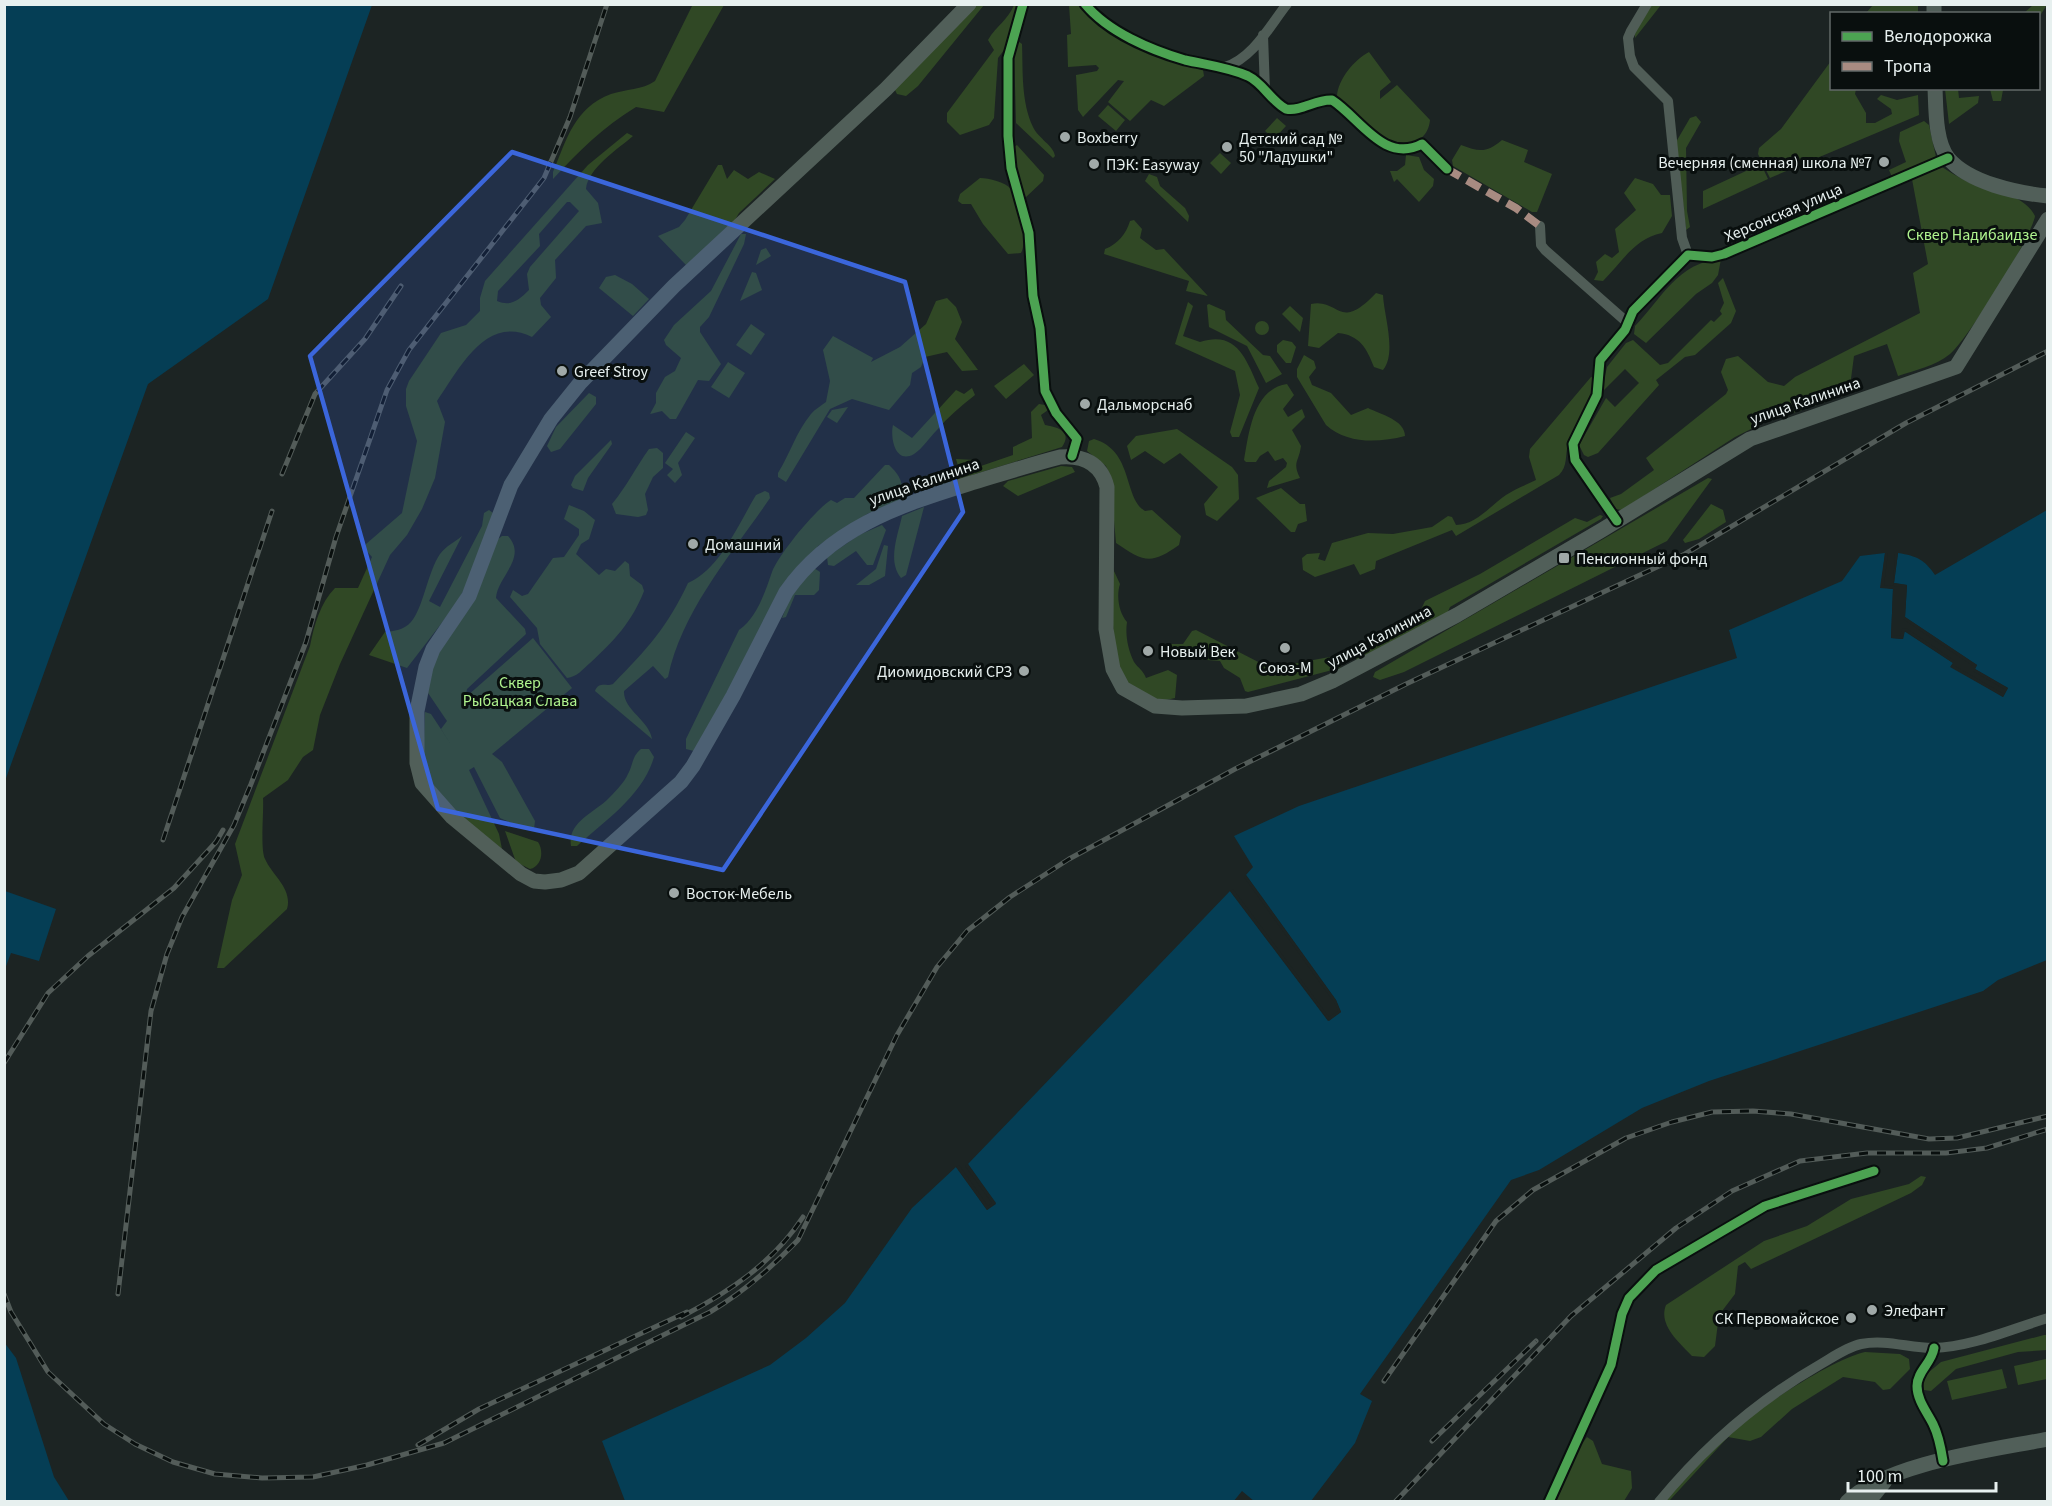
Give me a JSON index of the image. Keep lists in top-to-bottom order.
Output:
{
  "streets": {
    "main road": ["улица Калинина"],
    "street": ["Херсонская улица"]
  },
  "parks": ["Сквер Надибаидзе", "Сквер Рыбацкая Слава"],
  "places": {
    "other": [
      "Boxberry",
      "Детский сад № 50 \"Ладушки\"",
      "Вечерняя (сменная) школа №7",
      "ПЭК: Easyway",
      "Greef Stroy",
      "Дальморснаб",
      "Домашний",
      "Союз-М",
      "Новый Век",
      "Диомидовский СРЗ",
      "Восток-Мебель",
      "Элефант",
      "СК Первомайское"
    ],
    "transit": ["Пенсионный фонд"]
  },
  "legend": ["Велодорожка", "Тропа"],
  "scale_bar": "100 m"
}
